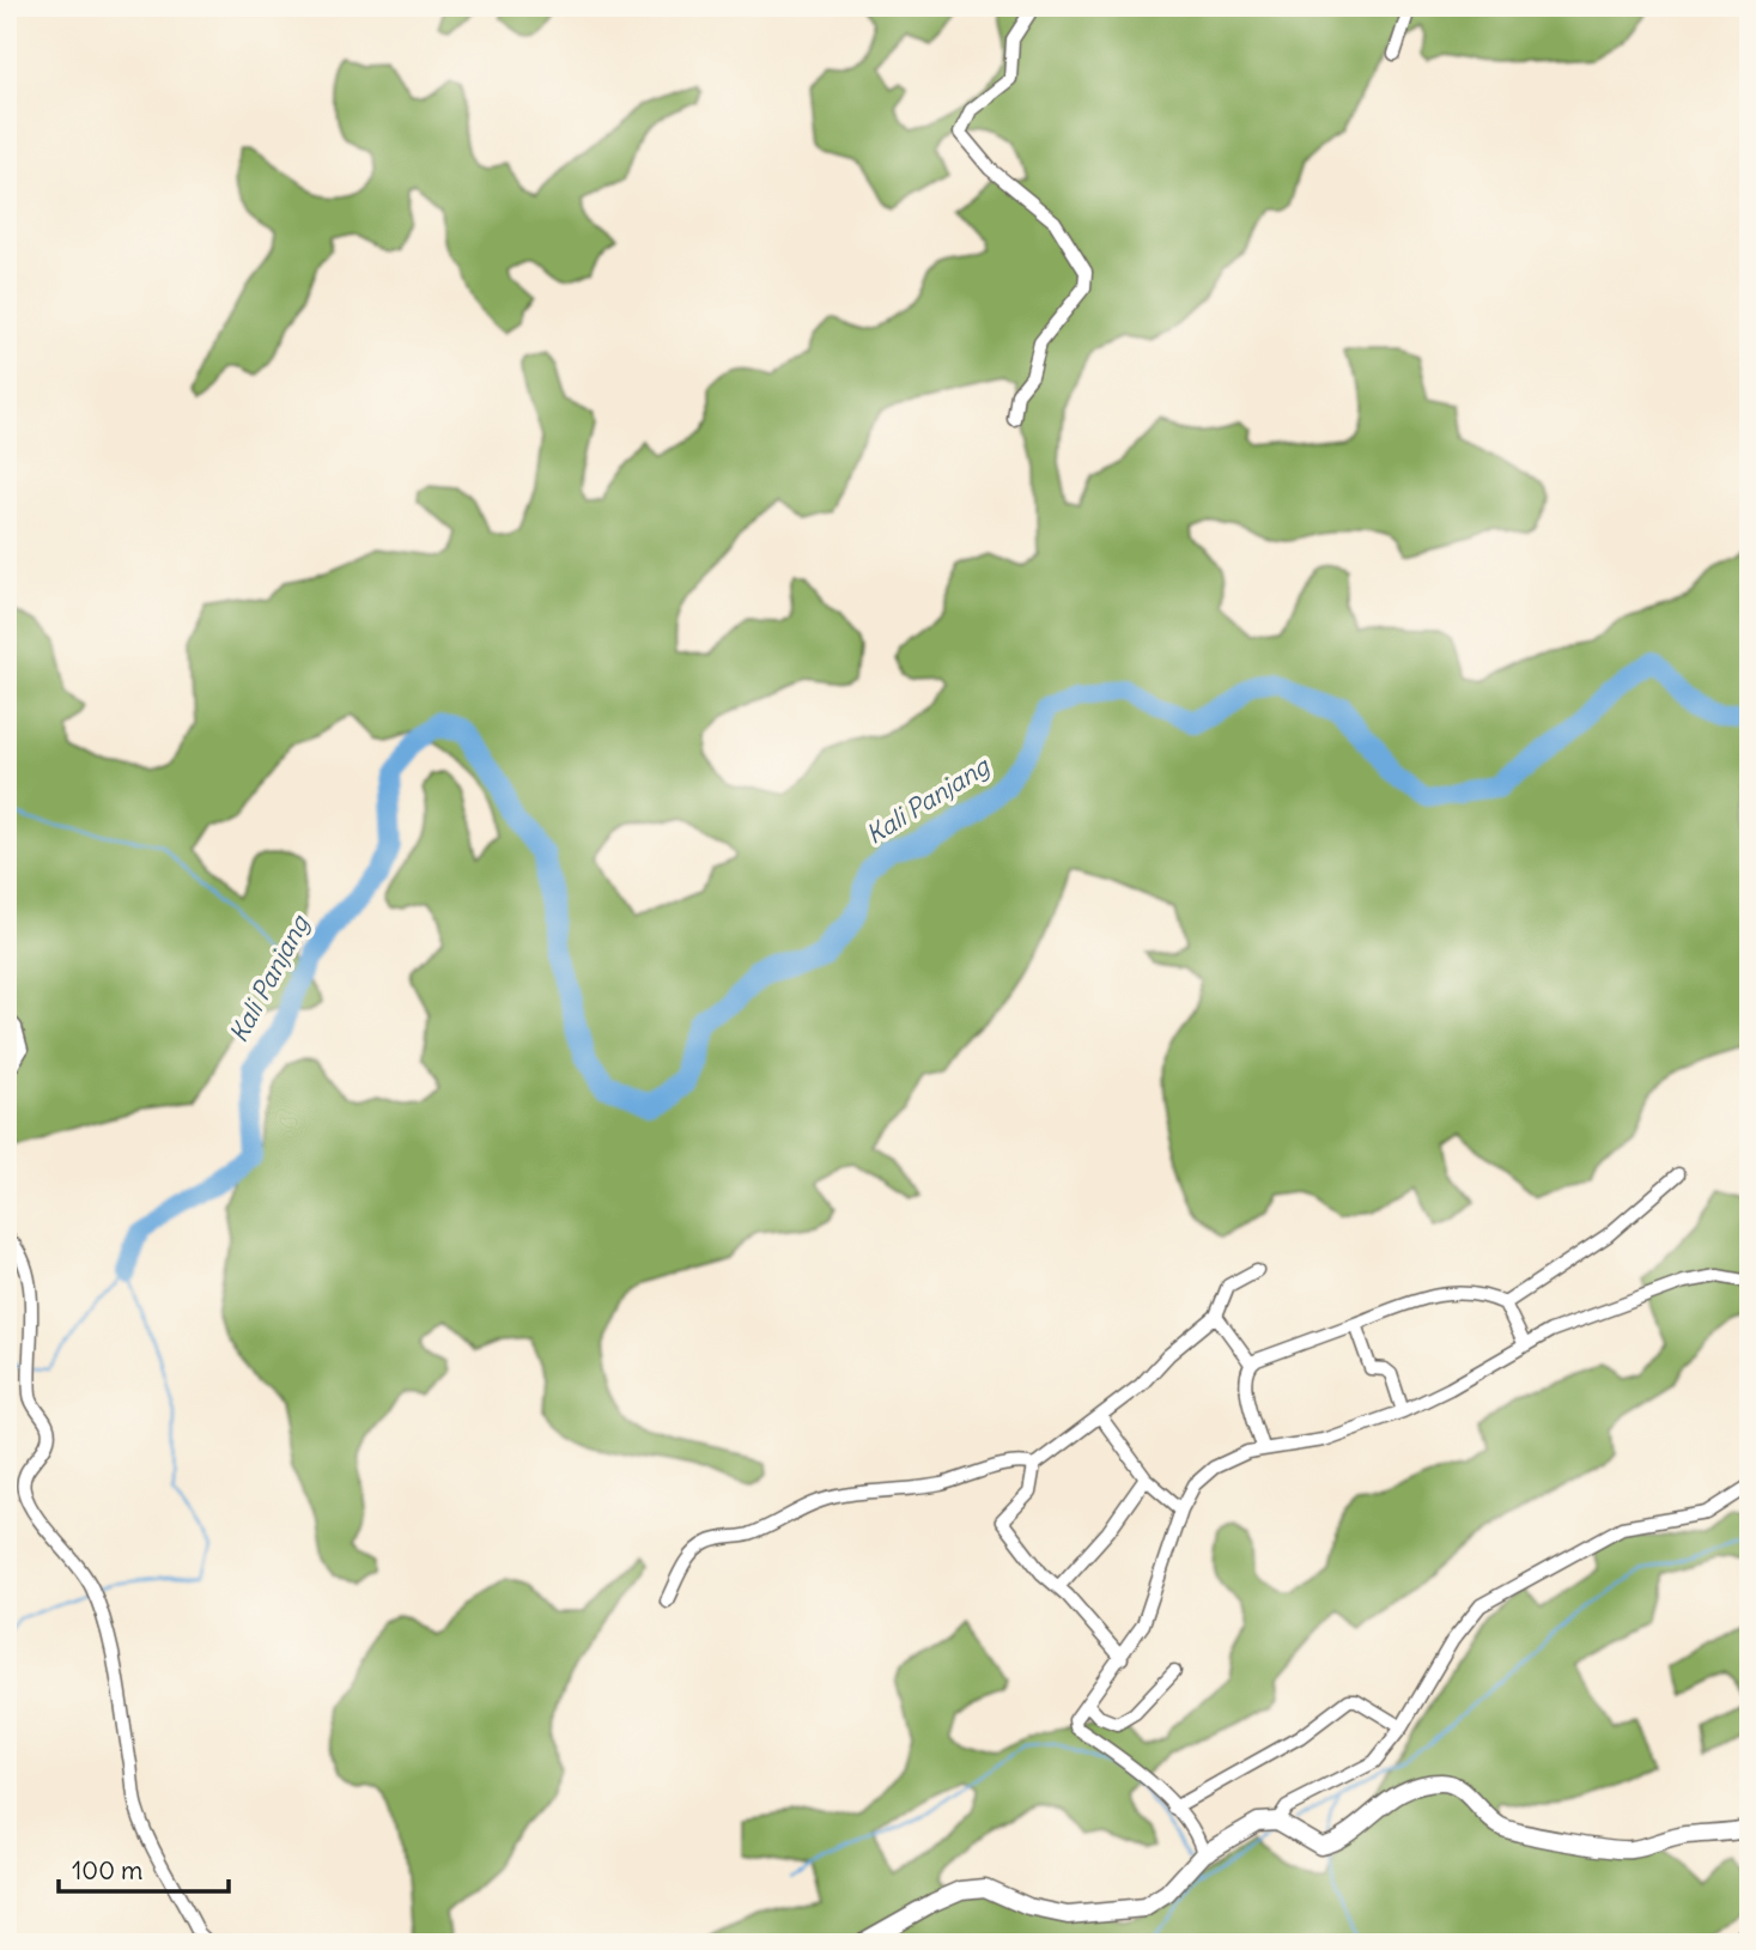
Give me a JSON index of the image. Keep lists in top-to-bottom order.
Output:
{
  "water": ["Kali Panjang"],
  "scale_bar": "100 m"
}
